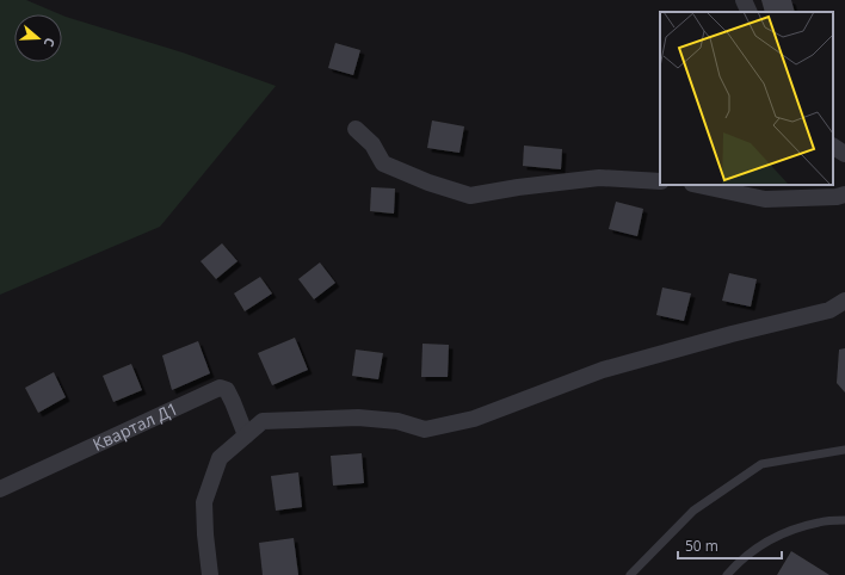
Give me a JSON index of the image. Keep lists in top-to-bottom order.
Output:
{
  "streets": {
    "street": ["Квартал Д1"]
  },
  "scale_bar": "50 m",
  "north": "right"
}
